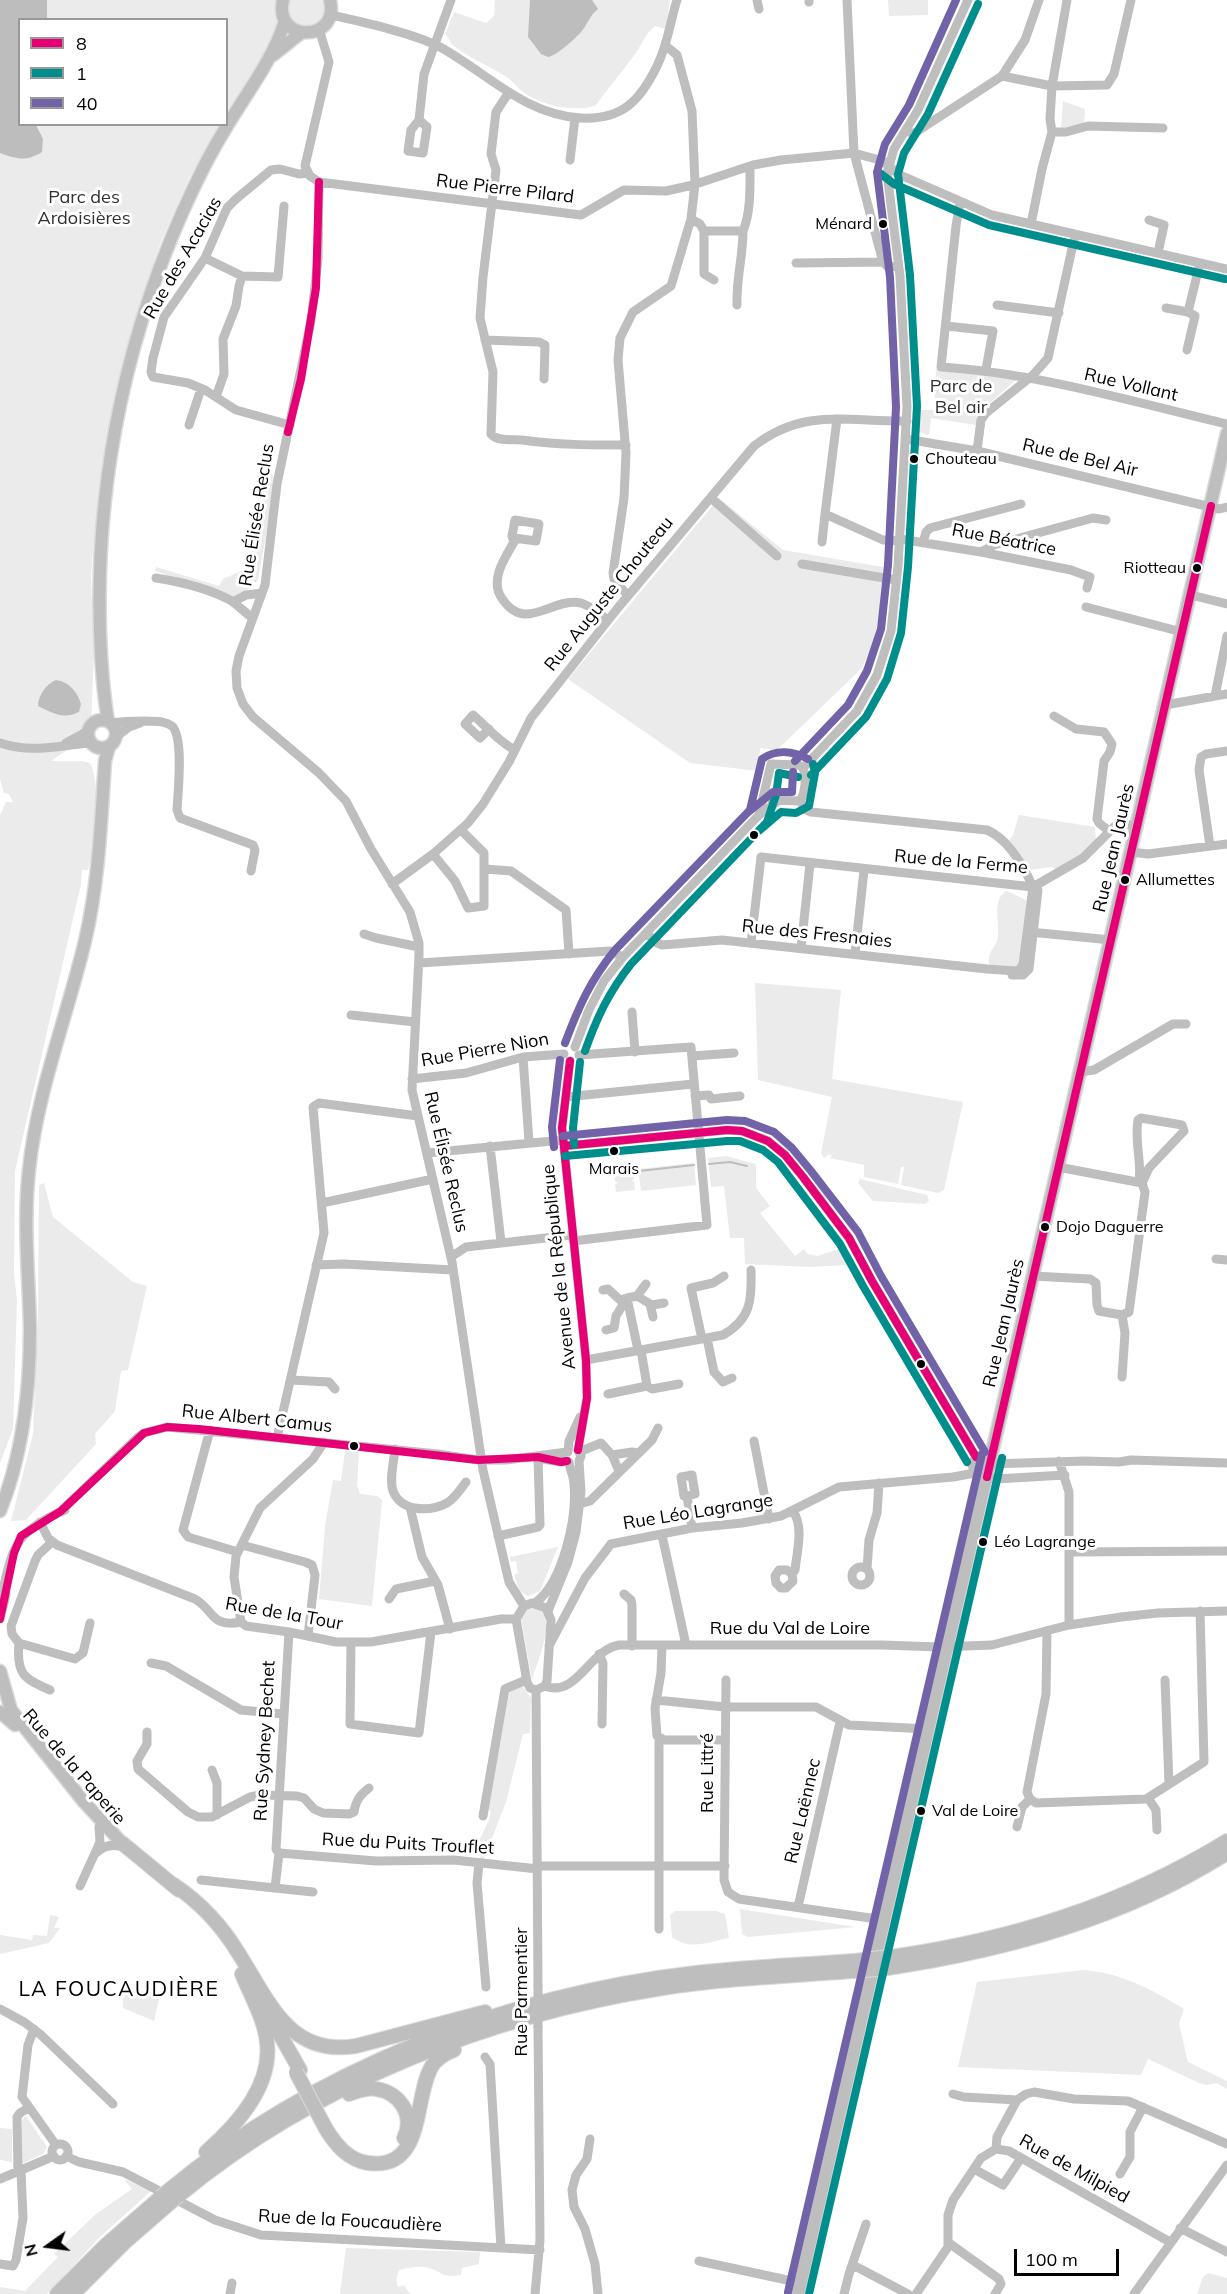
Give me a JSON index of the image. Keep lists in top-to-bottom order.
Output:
{
  "streets": {
    "main road": ["Rue Jean Jaurès", "Rue de la Paperie"],
    "street": [
      "Rue Pierre Pilard",
      "Rue des Acacias",
      "Rue Vollant",
      "Rue de Bel Air",
      "Rue Élisée Reclus",
      "Rue Béatrice",
      "Rue Auguste Chouteau",
      "Rue de la Ferme",
      "Rue des Fresnaies",
      "Rue Pierre Nion",
      "Avenue de la République",
      "Rue Albert Camus",
      "Rue Léo Lagrange",
      "Rue de la Tour",
      "Rue du Val de Loire",
      "Rue Sydney Bechet",
      "Rue Littré",
      "Rue Laënnec",
      "Rue du Puits Trouflet",
      "Rue Parmentier",
      "Rue de Milpied",
      "Rue de la Foucaudière"
    ]
  },
  "crossings": [
    ["Rue Pierre Pilard", "Rue Élisée Reclus"],
    ["Rue de Bel Air", "Rue Jean Jaurès"],
    ["Rue Élisée Reclus", "Rue Auguste Chouteau"],
    ["Rue Élisée Reclus", "Rue Pierre Nion"],
    ["Rue Élisée Reclus", "Rue Albert Camus"],
    ["Rue Jean Jaurès", "Rue Léo Lagrange"],
    ["Rue Jean Jaurès", "Rue du Val de Loire"],
    ["Rue Jean Jaurès", "Rue Littré"],
    ["Rue de la Ferme", "Rue des Fresnaies"],
    ["Rue Pierre Nion", "Avenue de la République"],
    ["Avenue de la République", "Rue Albert Camus"],
    ["Avenue de la République", "Rue Parmentier"],
    ["Rue Léo Lagrange", "Rue Parmentier"],
    ["Rue de la Tour", "Rue Sydney Bechet"],
    ["Rue du Val de Loire", "Rue Parmentier"],
    ["Rue Sydney Bechet", "Rue du Puits Trouflet"],
    ["Rue Littré", "Rue Laënnec"],
    ["Rue Littré", "Rue du Puits Trouflet"],
    ["Rue du Puits Trouflet", "Rue Parmentier"],
    ["Rue Parmentier", "Rue de la Foucaudière"]
  ],
  "districts": ["LA FOUCAUDIÈRE"],
  "parks": ["Parc des Ardoisières", "Parc de Bel air"],
  "places": [
    "Ménard",
    "Chouteau",
    "Riotteau",
    "Allumettes",
    "Marais",
    "Dojo Daguerre",
    "Léo Lagrange",
    "Val de Loire"
  ],
  "lines": ["transit line 40", "transit line 1", "transit line 8"],
  "legend": ["8", "1", "40"],
  "scale_bar": "100 m",
  "north": "left"
}
